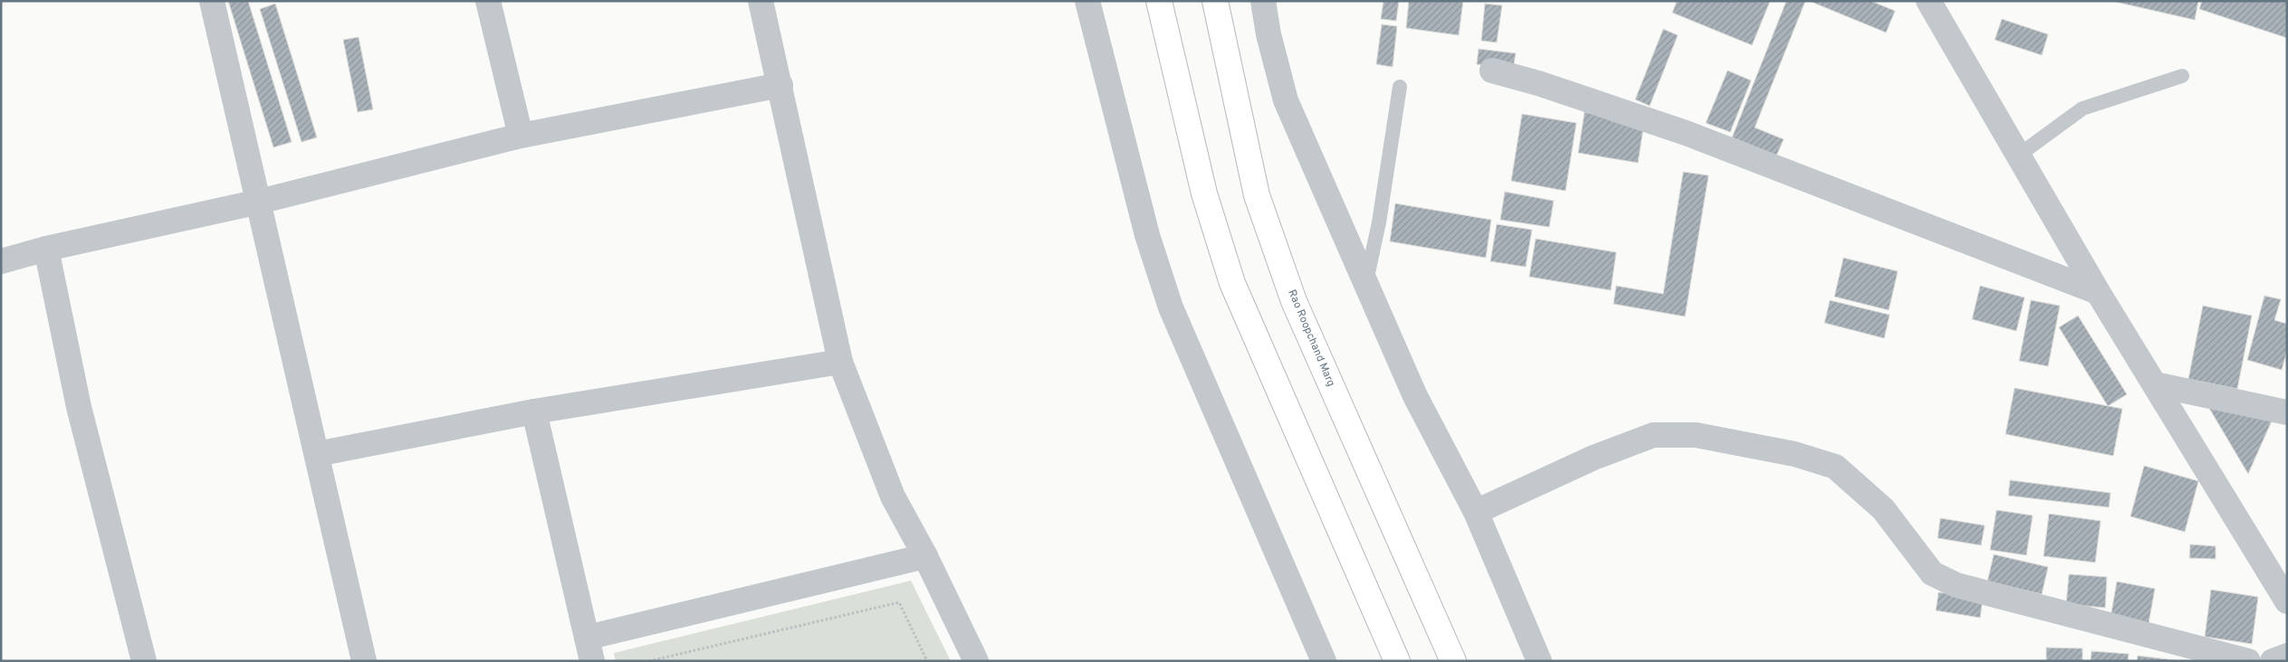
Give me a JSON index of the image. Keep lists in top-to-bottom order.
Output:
{
  "streets": {
    "main road": ["Rao Roopchand Marg"]
  }
}
